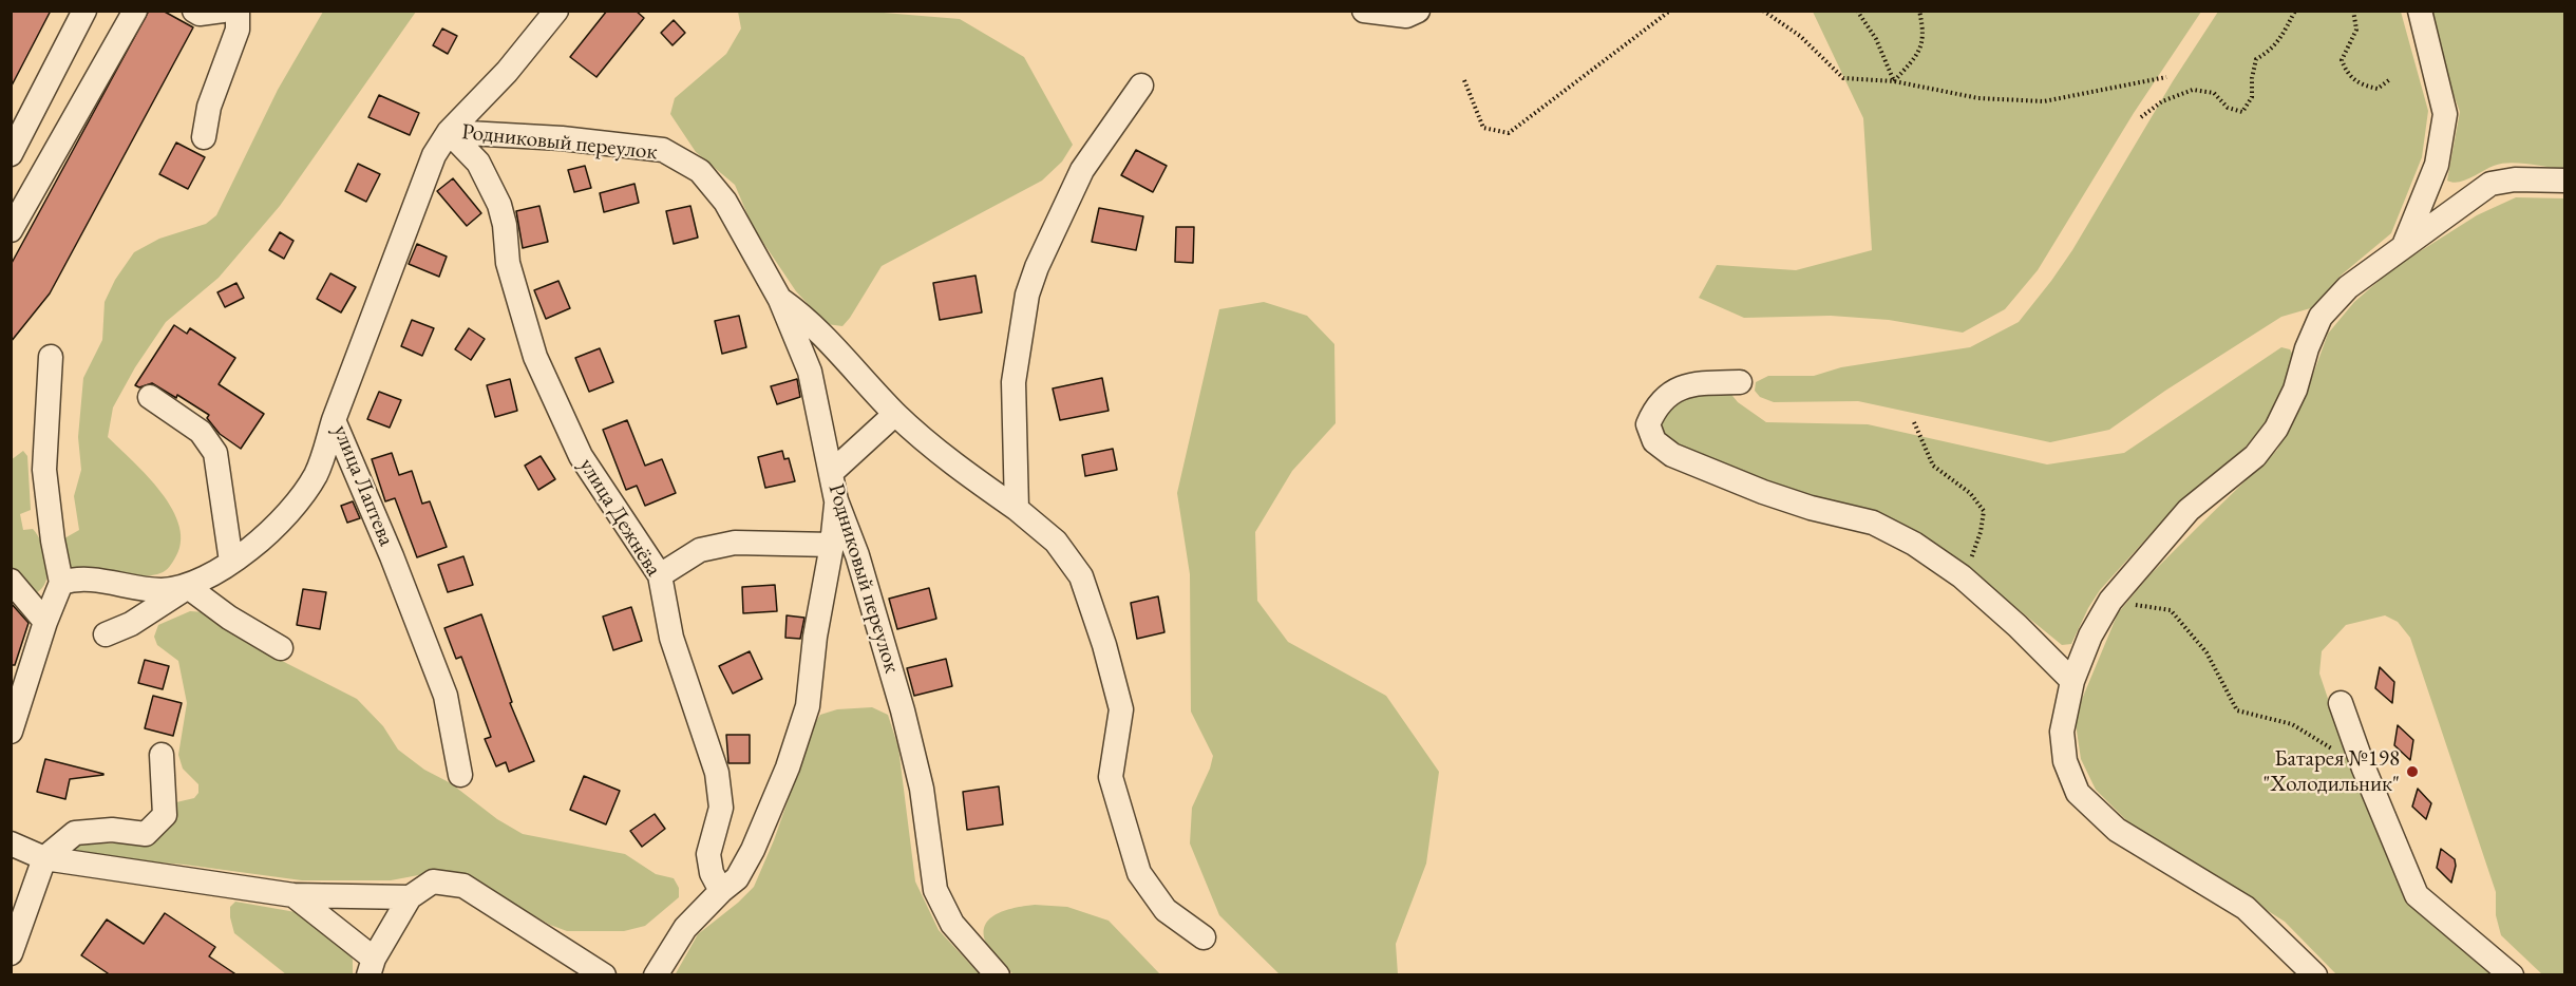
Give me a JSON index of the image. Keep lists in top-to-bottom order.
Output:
{
  "streets": {
    "street": ["Родниковый переулок", "улица Лаптева", "улица Дежнёва"]
  },
  "crossings": [
    ["Родниковый переулок", "улица Лаптева"],
    ["Родниковый переулок", "улица Дежнёва"],
    ["улица Лаптева", "улица Дежнёва"]
  ],
  "places": ["Батарея №198 \"Холодильник\""]
}
